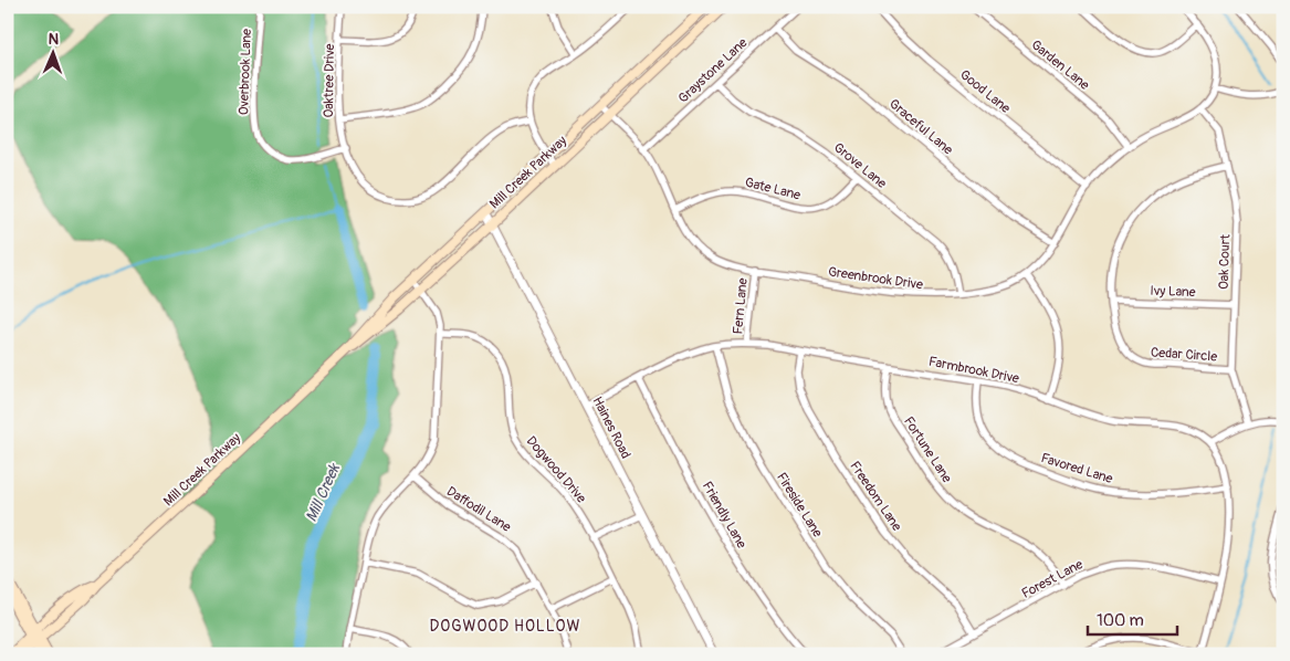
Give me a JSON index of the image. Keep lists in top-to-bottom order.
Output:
{
  "streets": {
    "main road": ["Mill Creek Parkway"],
    "street": [
      "Garden Lane",
      "Graystone Lane",
      "Overbrook Lane",
      "Oaktree Drive",
      "Good Lane",
      "Graceful Lane",
      "Grove Lane",
      "Gate Lane",
      "Oak Court",
      "Greenbrook Drive",
      "Ivy Lane",
      "Fern Lane",
      "Cedar Circle",
      "Farmbrook Drive",
      "Haines Road",
      "Fortune Lane",
      "Favored Lane",
      "Dogwood Drive",
      "Freedom Lane",
      "Fireside Lane",
      "Daffodil Lane",
      "Friendly Lane",
      "Forest Lane"
    ]
  },
  "crossings": [
    ["Garden Lane", "Greenbrook Drive"],
    ["Graystone Lane", "Graceful Lane"],
    ["Graystone Lane", "Grove Lane"],
    ["Graystone Lane", "Greenbrook Drive"],
    ["Overbrook Lane", "Oaktree Drive"],
    ["Good Lane", "Greenbrook Drive"],
    ["Graceful Lane", "Greenbrook Drive"],
    ["Grove Lane", "Gate Lane"],
    ["Grove Lane", "Greenbrook Drive"],
    ["Mill Creek Parkway", "Greenbrook Drive"],
    ["Mill Creek Parkway", "Haines Road"],
    ["Gate Lane", "Greenbrook Drive"],
    ["Oak Court", "Greenbrook Drive"],
    ["Oak Court", "Ivy Lane"],
    ["Oak Court", "Cedar Circle"],
    ["Greenbrook Drive", "Fern Lane"],
    ["Ivy Lane", "Cedar Circle"],
    ["Fern Lane", "Farmbrook Drive"],
    ["Farmbrook Drive", "Haines Road"],
    ["Farmbrook Drive", "Fortune Lane"],
    ["Farmbrook Drive", "Favored Lane"],
    ["Farmbrook Drive", "Freedom Lane"],
    ["Farmbrook Drive", "Fireside Lane"],
    ["Farmbrook Drive", "Friendly Lane"],
    ["Fortune Lane", "Forest Lane"],
    ["Freedom Lane", "Forest Lane"]
  ],
  "districts": ["DOGWOOD HOLLOW"],
  "water": ["Mill Creek"],
  "scale_bar": "100 m",
  "north": "top"
}
